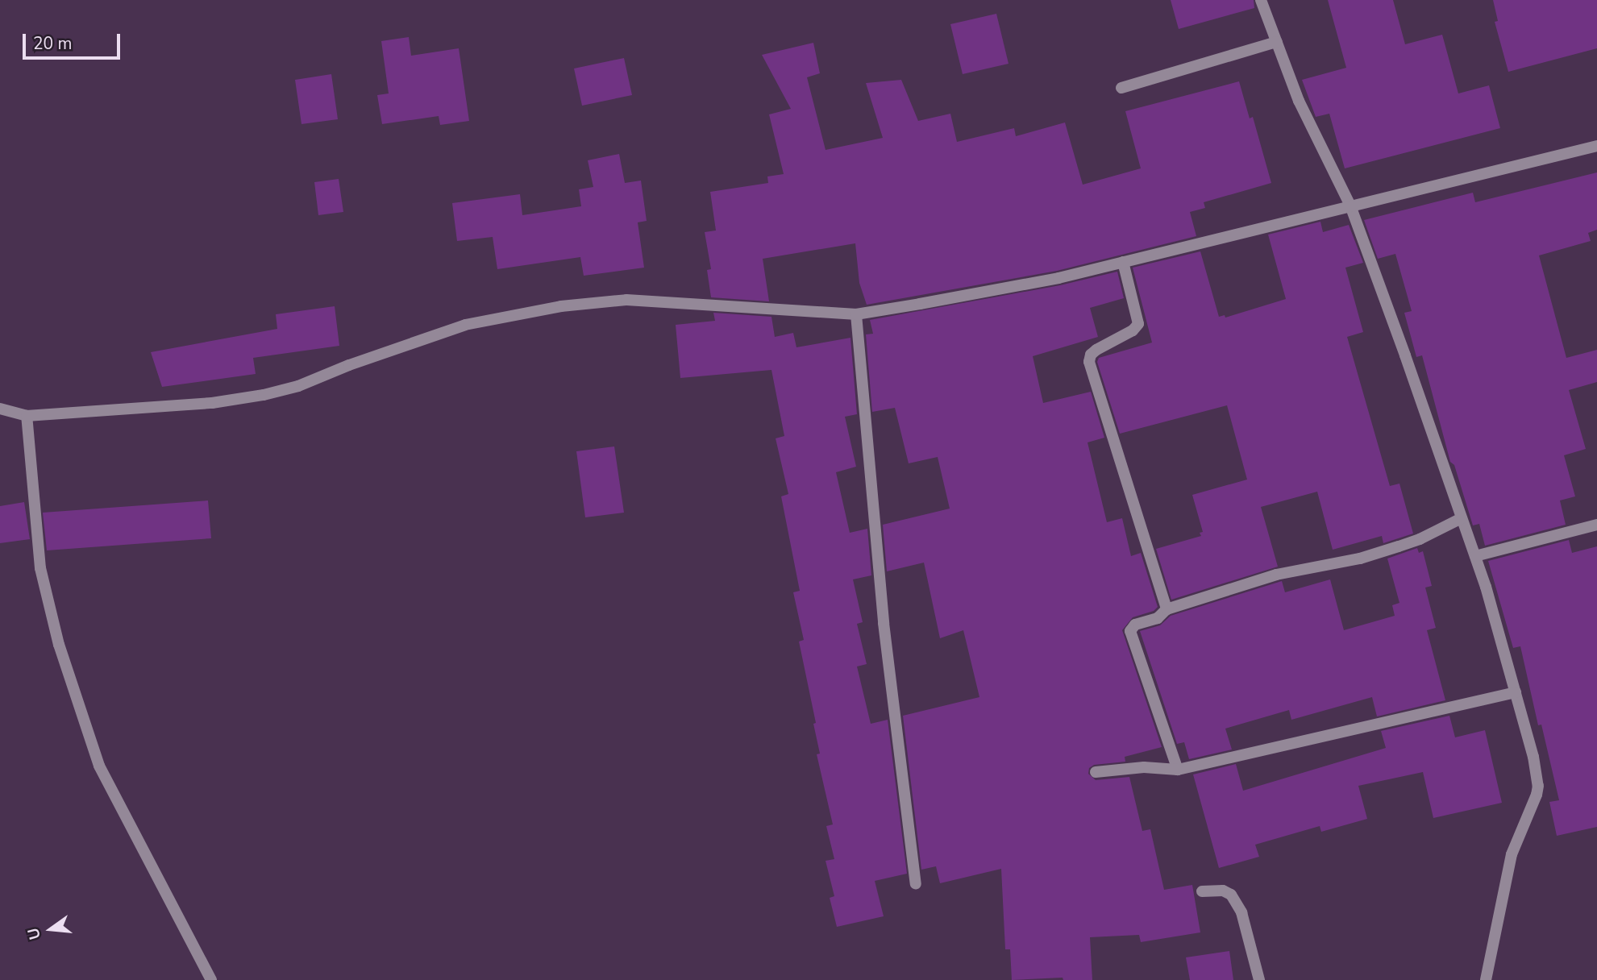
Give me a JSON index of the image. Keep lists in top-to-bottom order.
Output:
{
  "scale_bar": "20 m",
  "north": "left"
}
